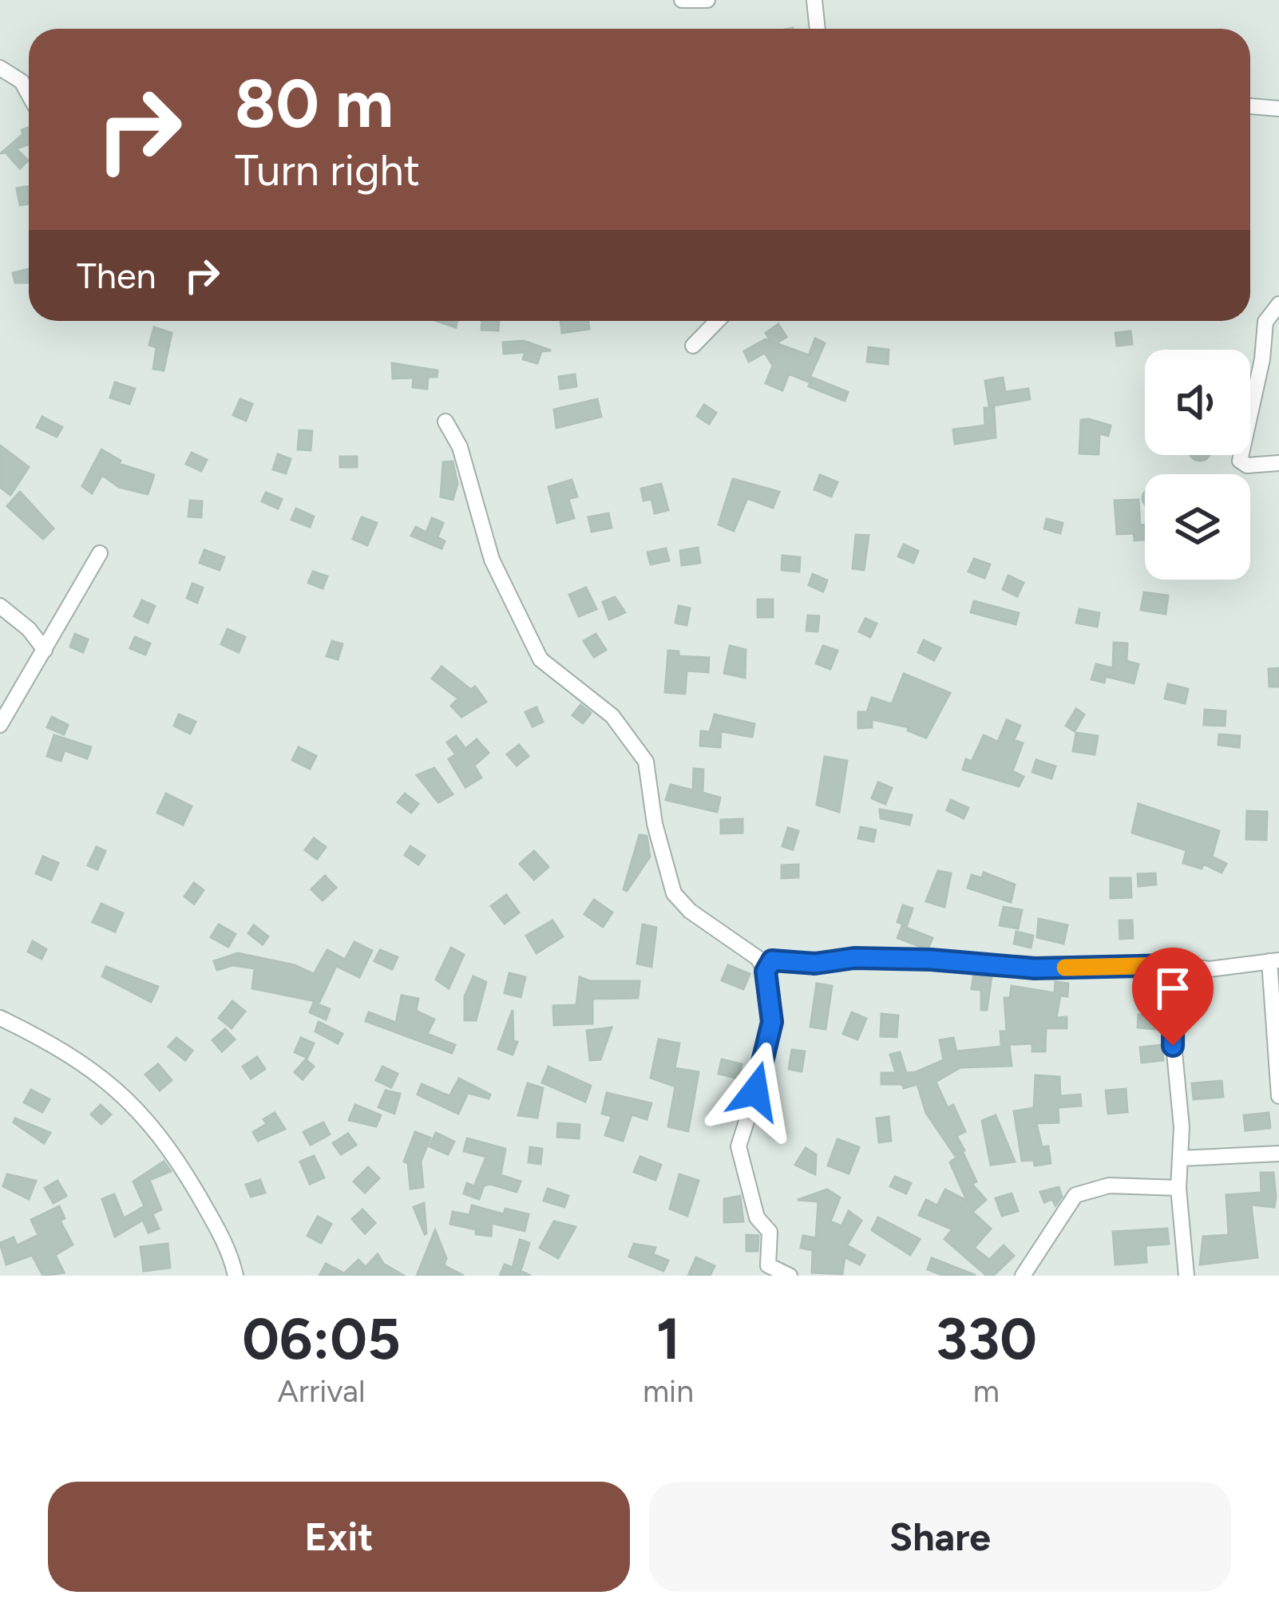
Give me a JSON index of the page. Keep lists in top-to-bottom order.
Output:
{
  "page": {
    "turn": ["80 m", "Turn right"],
    "then": "Then",
    "eta": [
      "06:05",
      "Arrival",
      "1",
      "min",
      "330",
      "m"
    ],
    "buttons": ["Exit", "Share"]
  }
}
